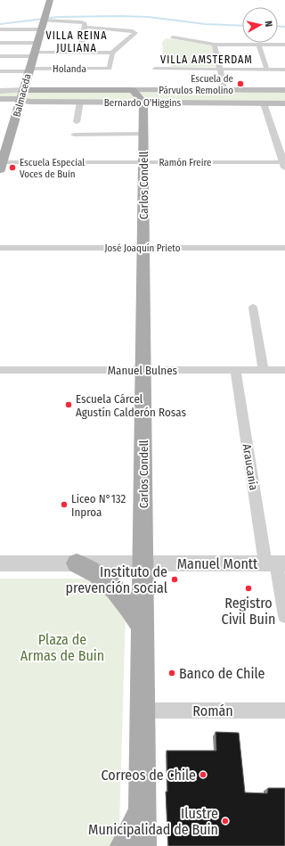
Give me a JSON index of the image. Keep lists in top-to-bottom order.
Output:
{
  "streets": {
    "main road": ["Balmaceda", "Bernardo O'Higgins", "Carlos Condell"],
    "street": [
      "Holanda",
      "Ramón Freire",
      "José Joaquín Prieto",
      "Manuel Bulnes",
      "Araucanía",
      "Manuel Montt",
      "Román"
    ]
  },
  "crossings": [
    ["Holanda", "Balmaceda"],
    ["Balmaceda", "Bernardo O'Higgins"],
    ["Balmaceda", "Ramón Freire"],
    ["Bernardo O'Higgins", "Carlos Condell"],
    ["Ramón Freire", "Carlos Condell"],
    ["Carlos Condell", "José Joaquín Prieto"],
    ["Carlos Condell", "Manuel Bulnes"],
    ["Carlos Condell", "Manuel Montt"],
    ["Carlos Condell", "Román"],
    ["Manuel Bulnes", "Araucanía"],
    ["Araucanía", "Manuel Montt"]
  ],
  "districts": ["VILLA REINA JULIANA", "VILLA AMSTERDAM"],
  "parks": ["Plaza de Armas de Buin"],
  "places": [
    "Escuela de Párvulos Remolino",
    "Escuela Especial Voces de Buin",
    "Escuela Cárcel Agustín Calderón Rosas",
    "Liceo N°132 Inproa",
    "Instituto de prevención social",
    "Registro Civil Buin",
    "Banco de Chile",
    "Correos de Chile",
    "Ilustre Municipalidad de Buin"
  ],
  "north": "right"
}
